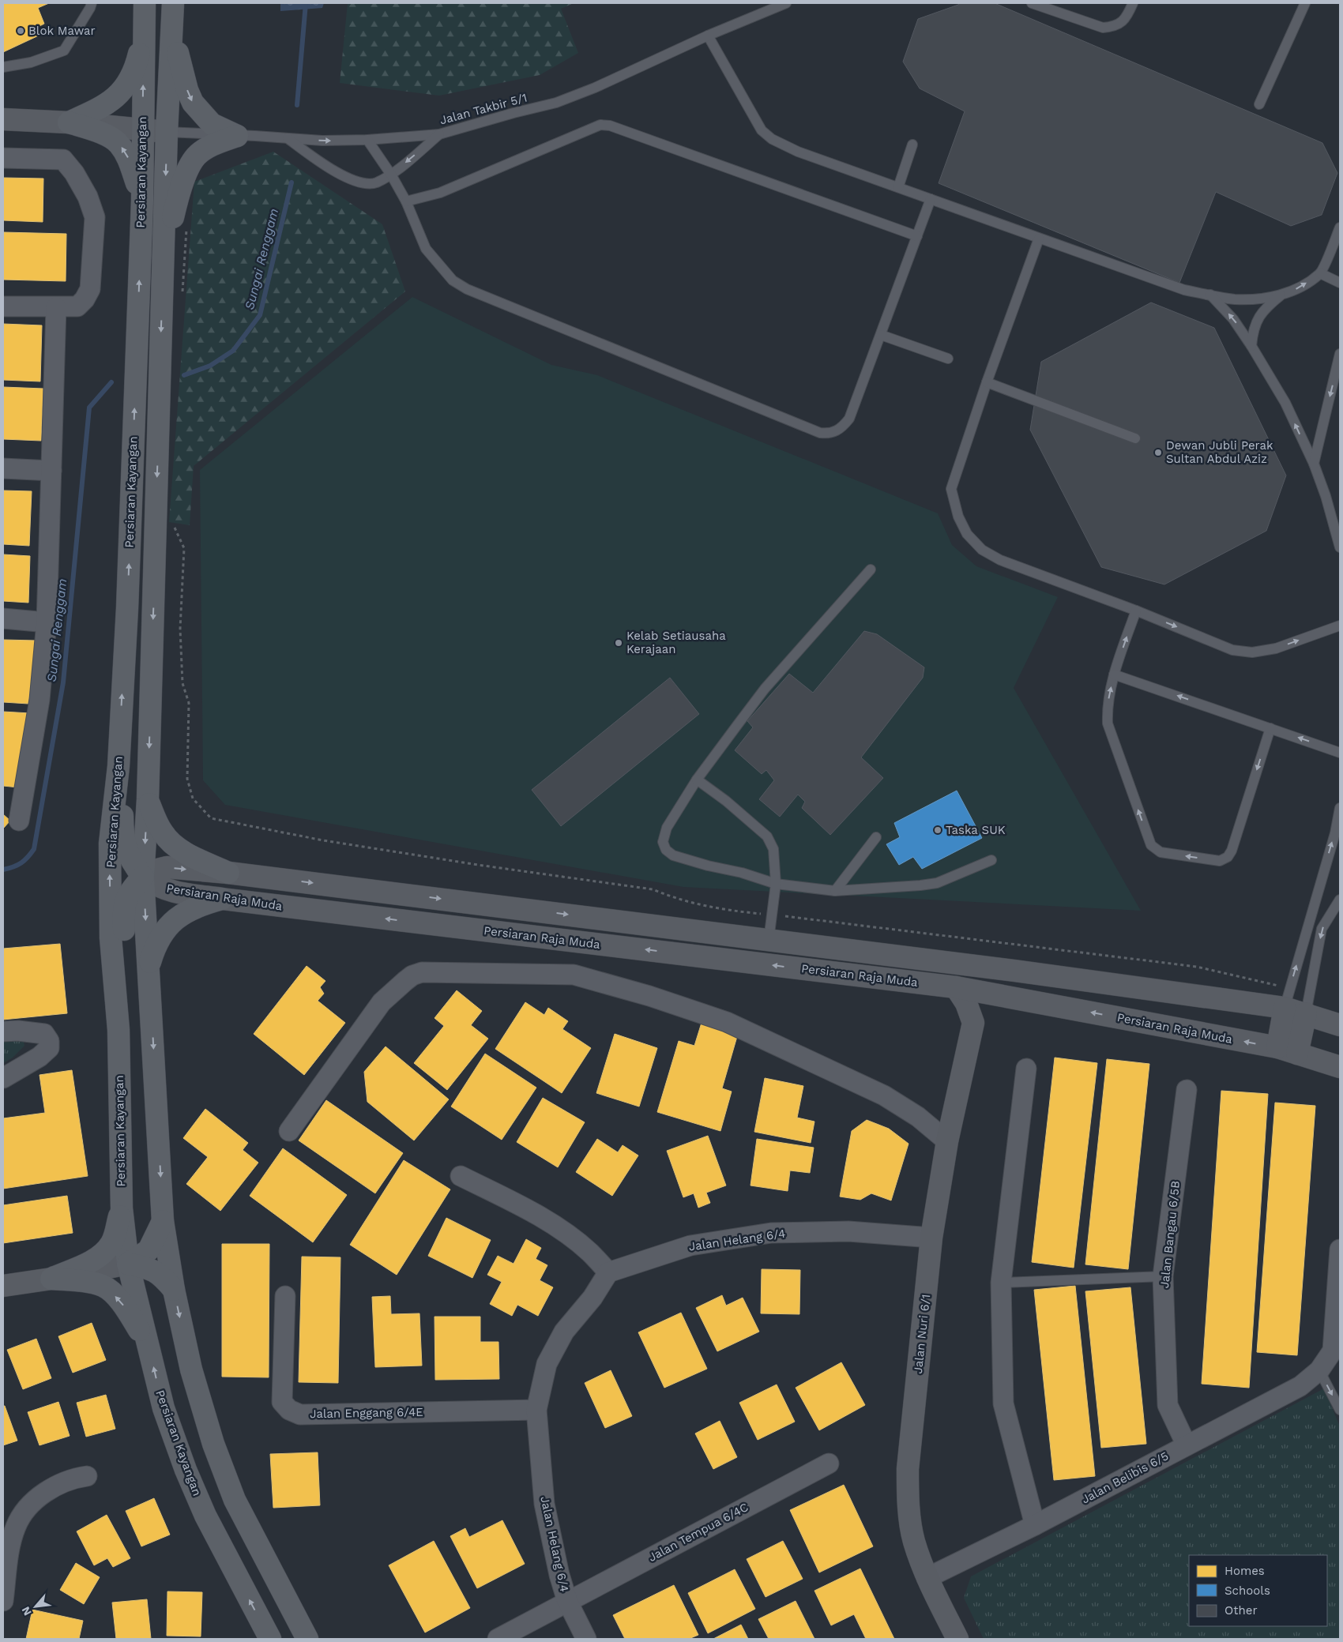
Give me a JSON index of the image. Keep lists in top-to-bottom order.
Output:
{
  "streets": {
    "main road": ["Persiaran Kayangan", "Persiaran Raja Muda", "Jalan Nuri 6/1"],
    "street": [
      "Jalan Bangau 6/5B",
      "Jalan Helang 6/4",
      "Jalan Enggang 6/4E",
      "Jalan Belibis 6/5",
      "Jalan Tempua 6/4C"
    ],
    "lane": ["Jalan Takbir 5/1"]
  },
  "crossings": [
    ["Jalan Takbir 5/1", "Persiaran Kayangan"],
    ["Persiaran Kayangan", "Persiaran Raja Muda"],
    ["Jalan Bangau 6/5B", "Jalan Belibis 6/5"],
    ["Jalan Helang 6/4", "Jalan Nuri 6/1"],
    ["Jalan Helang 6/4", "Jalan Enggang 6/4E"],
    ["Jalan Helang 6/4", "Jalan Tempua 6/4C"],
    ["Jalan Nuri 6/1", "Jalan Belibis 6/5"]
  ],
  "water": ["Sungai Renggam"],
  "places": [
    "Blok Mawar",
    "Dewan Jubli Perak Sultan Abdul Aziz",
    "Kelab Setiausaha Kerajaan",
    "Taska SUK"
  ],
  "legend": ["Homes", "Schools", "Other"],
  "north": "bottom left"
}
